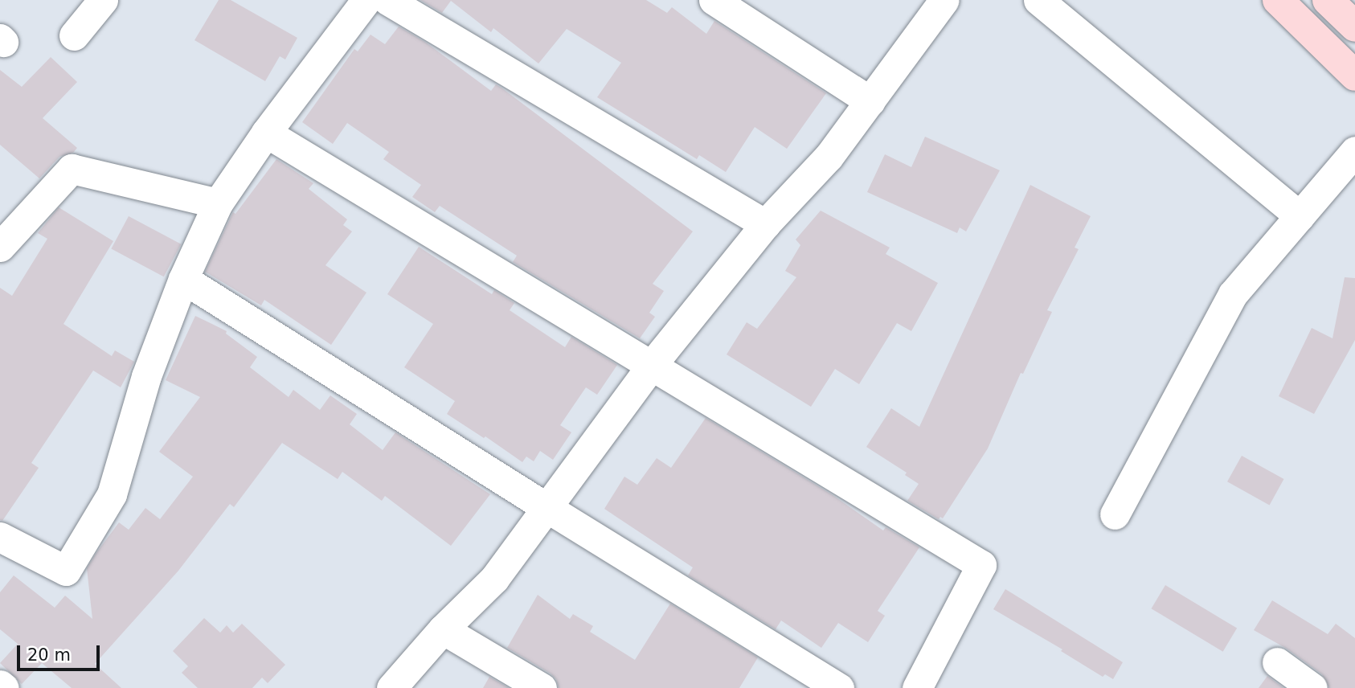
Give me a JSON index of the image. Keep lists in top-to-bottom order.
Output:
{
  "scale_bar": "20 m"
}
